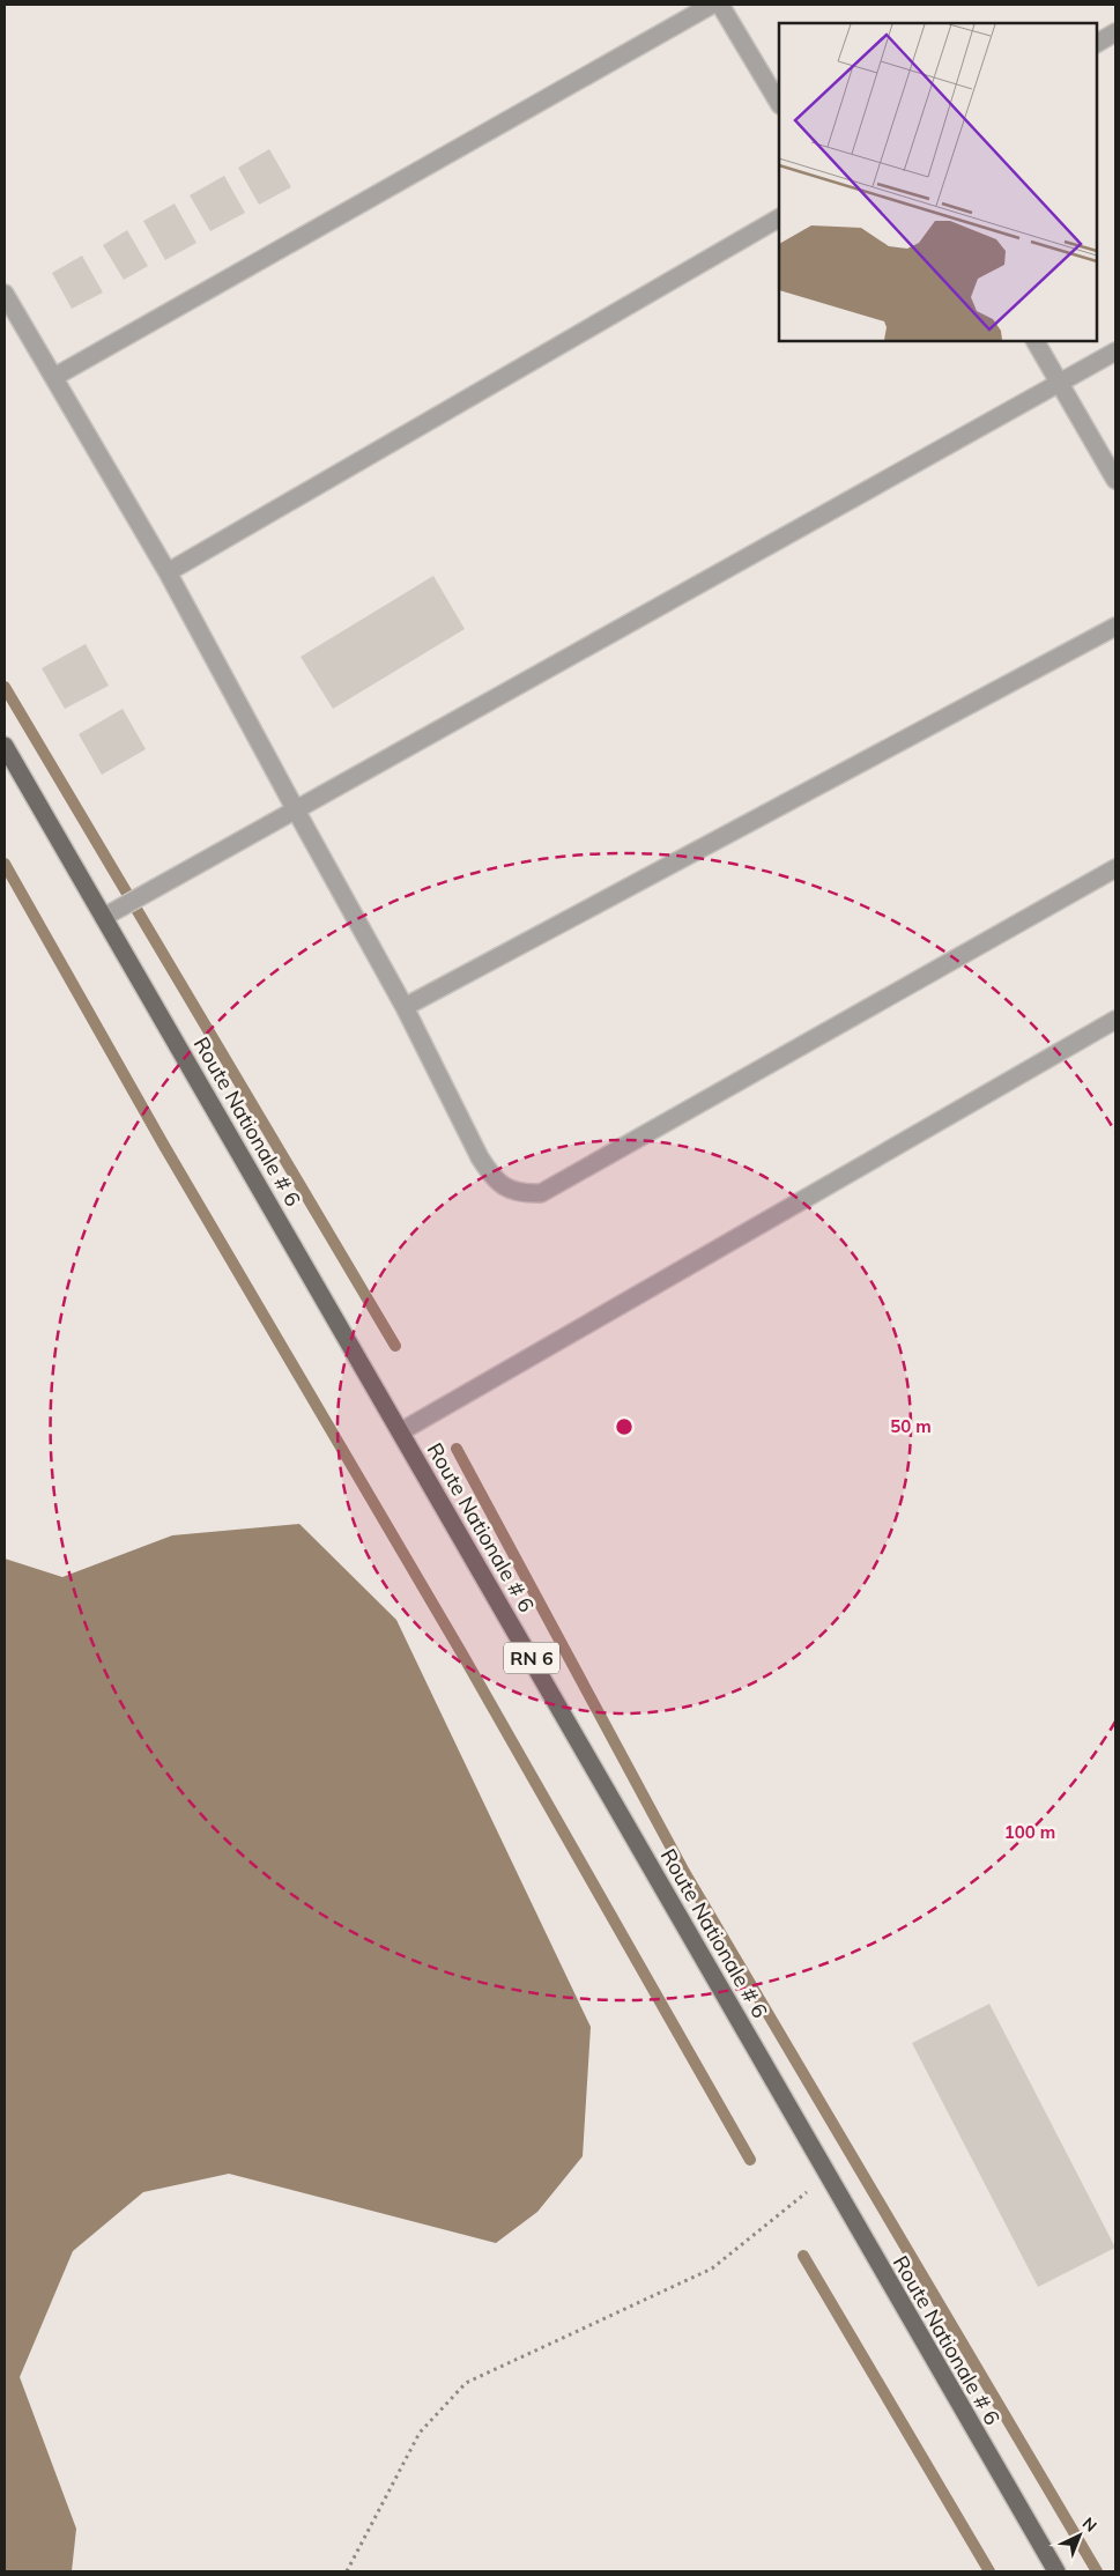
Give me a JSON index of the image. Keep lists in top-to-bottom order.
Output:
{
  "streets": {
    "main road": ["Route Nationale # 6", "RN 6"]
  },
  "north": "top right",
  "rings": ["50 m", "100 m"]
}
